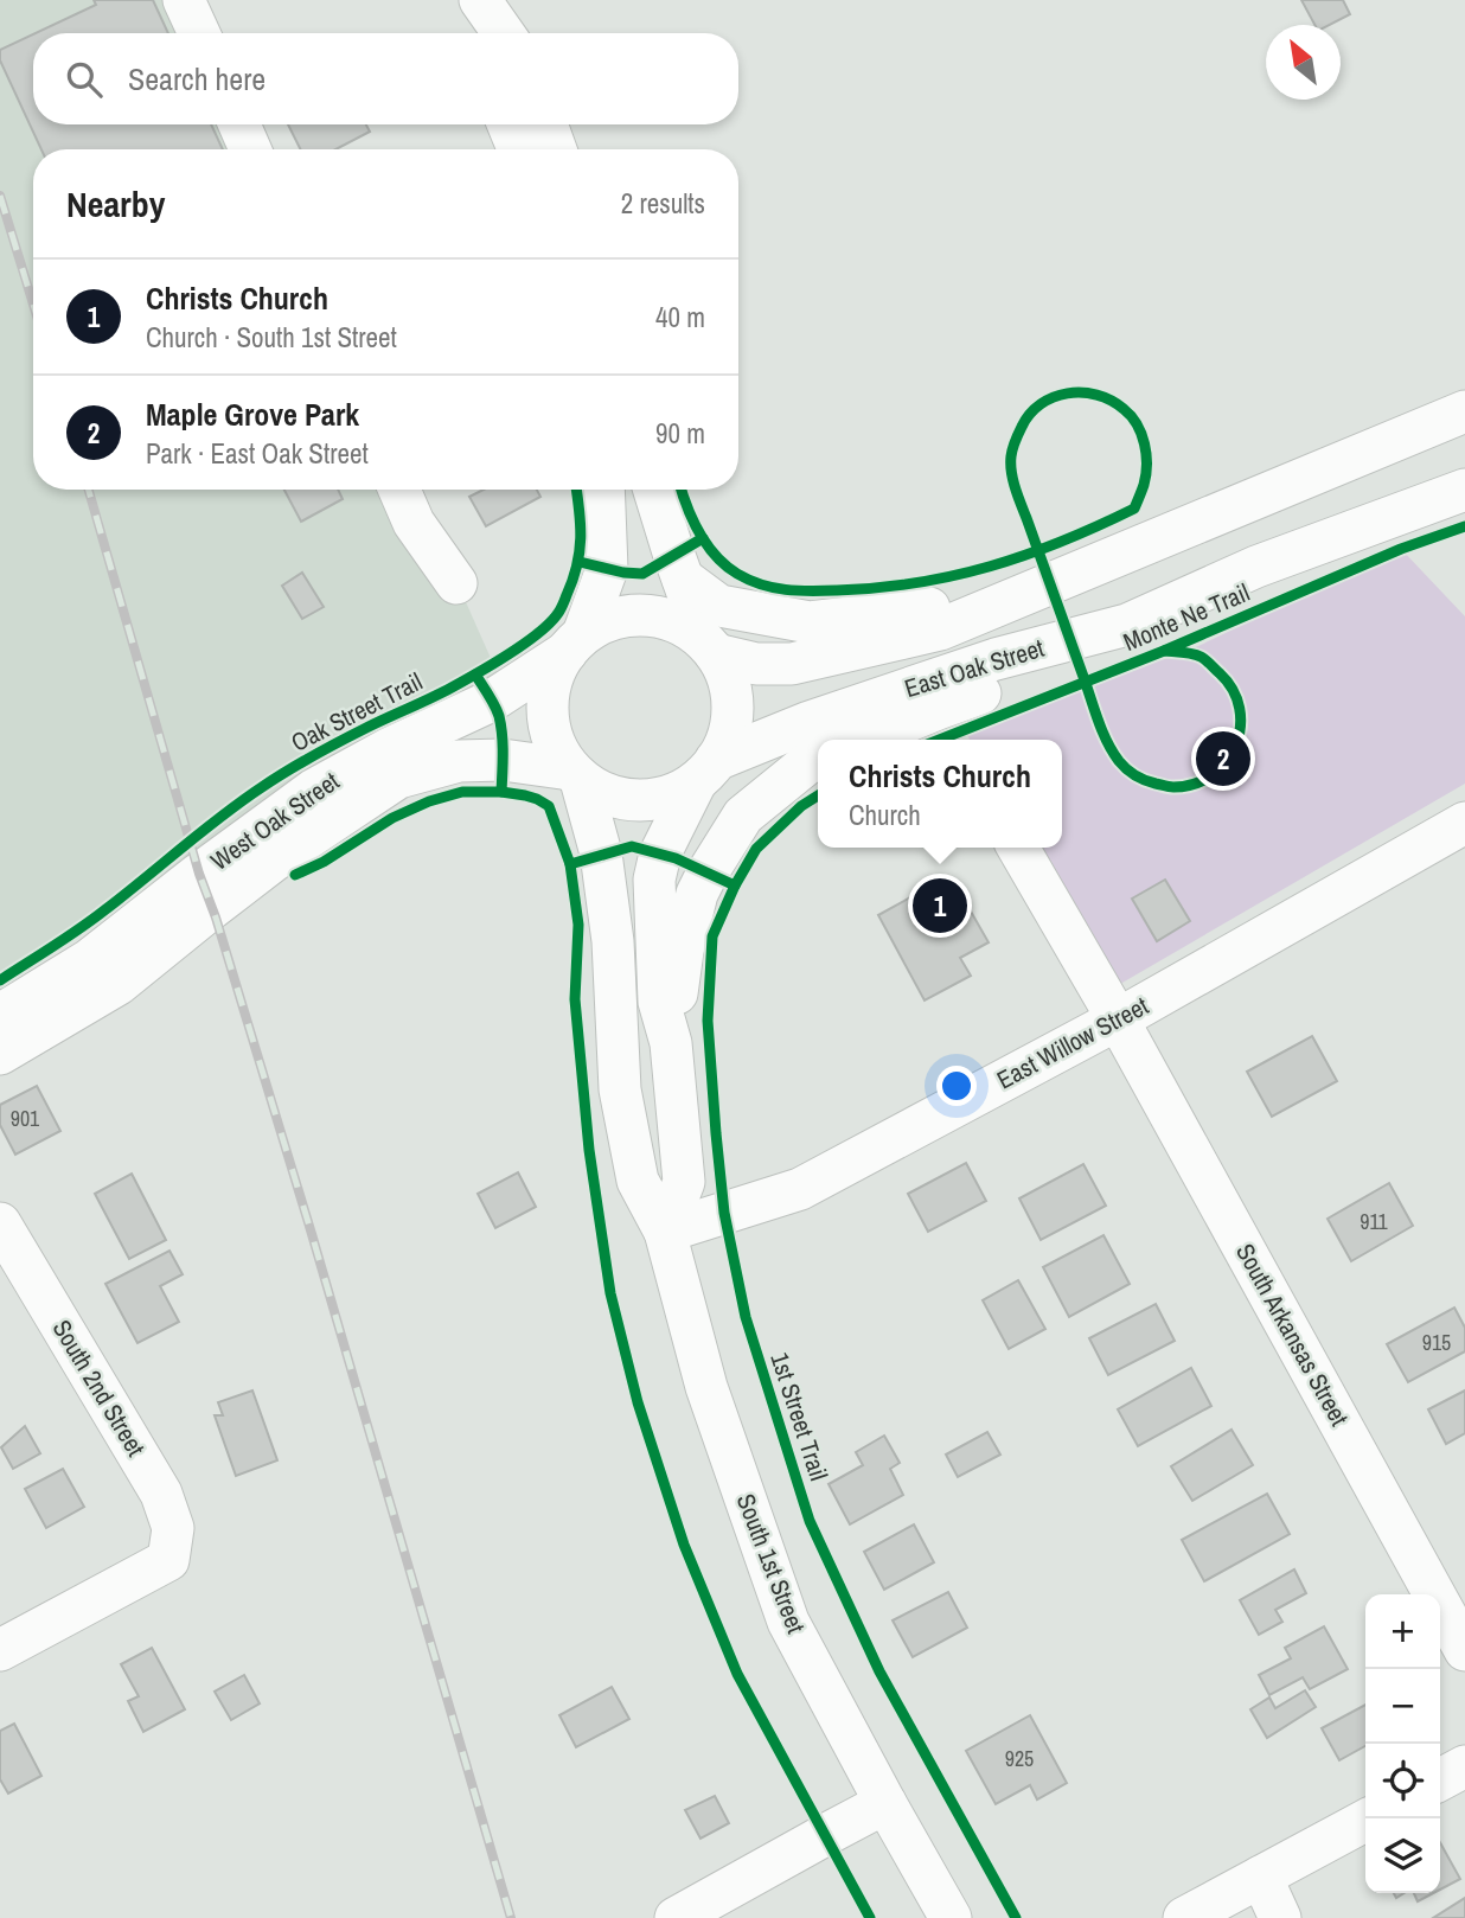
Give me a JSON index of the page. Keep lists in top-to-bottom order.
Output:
{
  "streets": {
    "street": [
      "East Oak Street",
      "West Oak Street",
      "East Willow Street",
      "South Arkansas Street",
      "South 2nd Street",
      "South 1st Street"
    ],
    "cycle path": ["Monte Ne Trail", "Oak Street Trail", "1st Street Trail"]
  },
  "crossings": [
    ["East Oak Street", "West Oak Street"],
    ["East Oak Street", "South 1st Street"],
    ["West Oak Street", "South 1st Street"],
    ["East Willow Street", "South Arkansas Street"],
    ["East Willow Street", "South 1st Street"]
  ],
  "house_numbers": [
    "901",
    "911",
    "915",
    "925"
  ],
  "north": "top left",
  "page": {
    "search": "Search here",
    "heading": ["Nearby", "2 results"],
    "list": [
      {
        "mark": "1",
        "name": "Christs Church",
        "note": "Church · South 1st Street",
        "value": "40 m"
      },
      {
        "mark": "2",
        "name": "Maple Grove Park",
        "note": "Park · East Oak Street",
        "value": "90 m"
      }
    ],
    "pins": ["2", "1"],
    "popup": ["Christs Church", "Church"],
    "map_buttons": ["+", "−"]
  }
}
